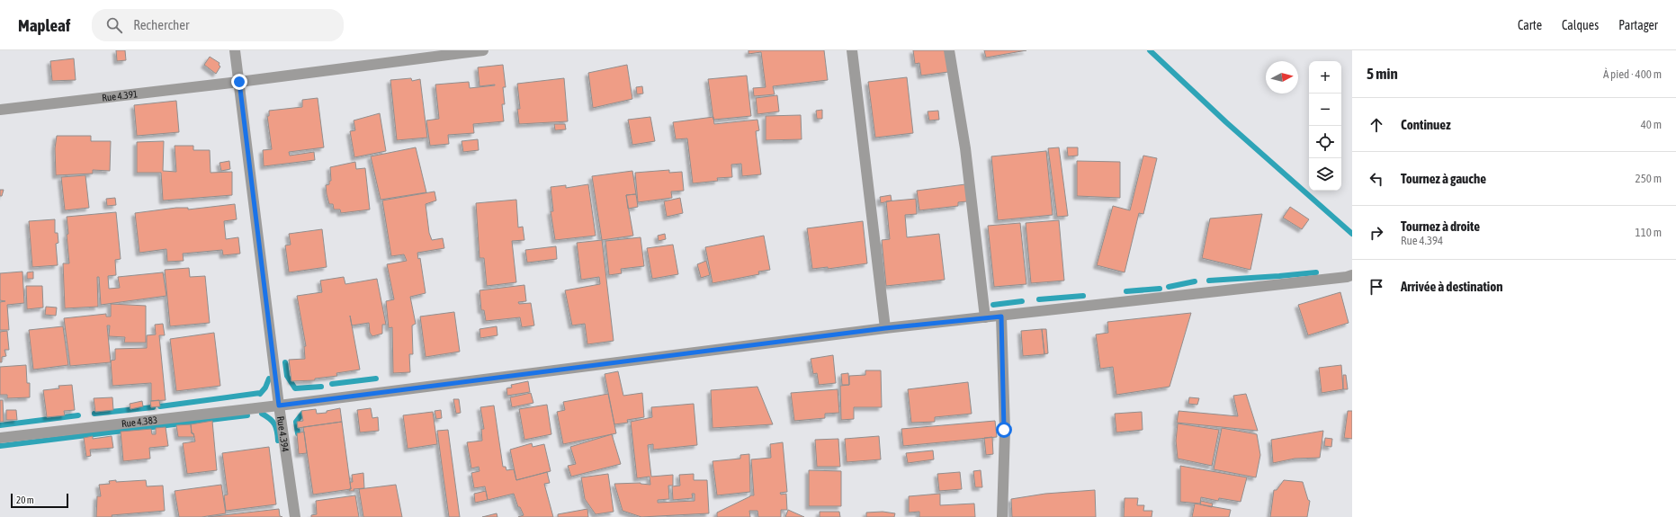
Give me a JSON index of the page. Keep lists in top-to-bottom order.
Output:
{
  "streets": {
    "street": ["Rue 4.391", "Rue 4.383", "Rue 4.394"]
  },
  "crossings": [
    ["Rue 4.391", "Rue 4.394"],
    ["Rue 4.383", "Rue 4.394"]
  ],
  "scale_bar": "20 m",
  "north": "right",
  "page": {
    "header": "Mapleaf",
    "search": "Rechercher",
    "nav": ["Carte", "Calques", "Partager"],
    "heading": ["5 min", "À pied · 400 m"],
    "map_buttons": ["+", "−"],
    "list": [
      ["Continuez", "40 m"],
      ["Tournez à gauche", "250 m"],
      ["Tournez à droite", "Rue 4.394", "110 m"],
      "Arrivée à destination"
    ],
    "scale": "20 m"
  }
}
